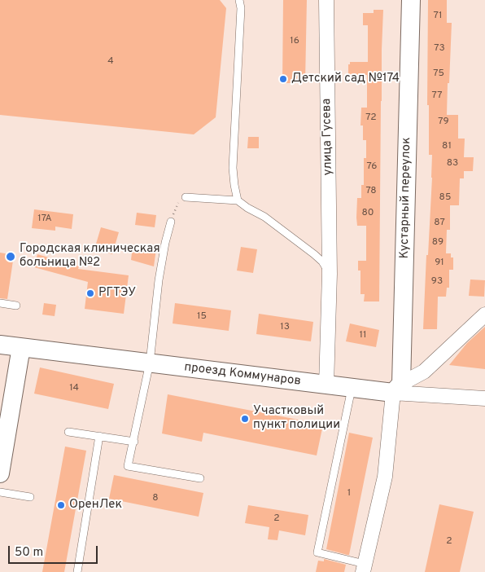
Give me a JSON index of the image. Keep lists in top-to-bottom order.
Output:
{
  "streets": {
    "street": ["улица Гусева", "Кустарный переулок", "проезд Коммунаров"]
  },
  "crossings": [
    ["улица Гусева", "проезд Коммунаров"],
    ["Кустарный переулок", "проезд Коммунаров"]
  ],
  "places": [
    "Детский сад №174",
    "Городская клиническая больница №2",
    "РГТЭУ",
    "Участковый пункт полиции",
    "ОренЛек"
  ],
  "house_numbers": [
    "71",
    "16",
    "73",
    "4",
    "75",
    "77",
    "72",
    "79",
    "81",
    "83",
    "76",
    "78",
    "85",
    "80",
    "17А",
    "87",
    "89",
    "91",
    "93",
    "15",
    "13",
    "11",
    "14",
    "1",
    "8",
    "2",
    "2"
  ],
  "scale_bar": "50 m"
}
